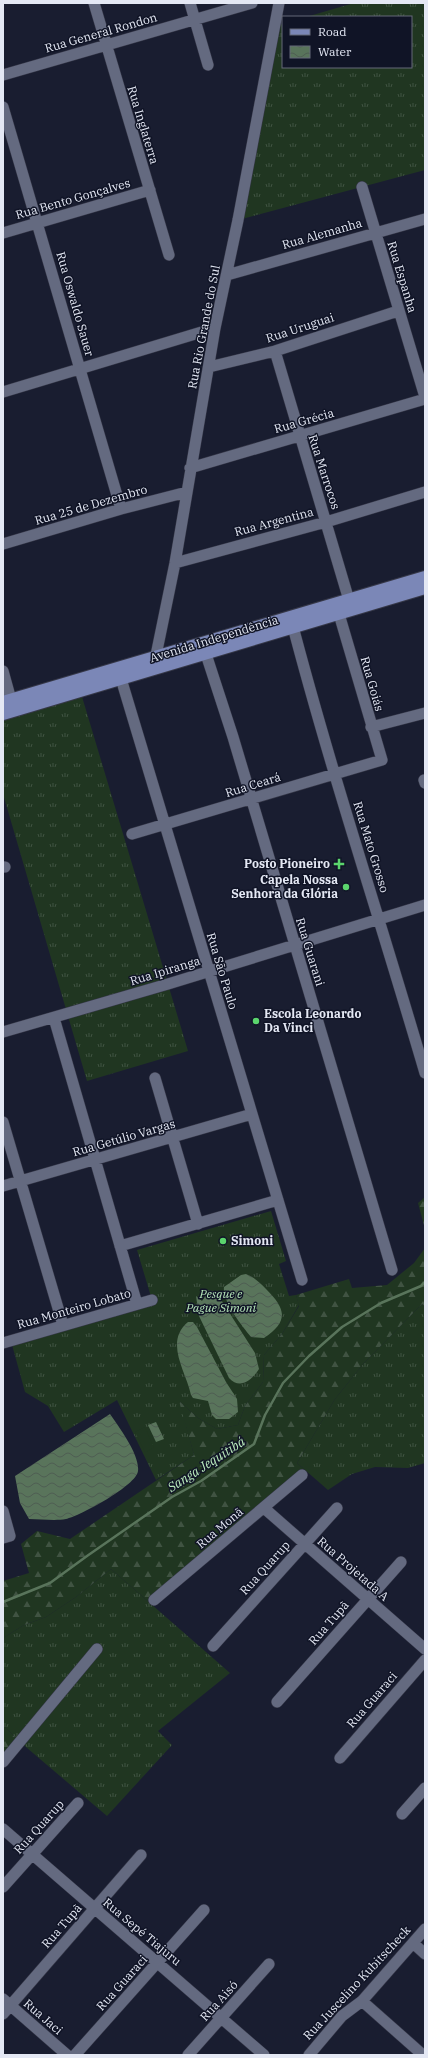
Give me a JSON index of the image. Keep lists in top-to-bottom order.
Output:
{
  "streets": {
    "main road": ["Avenida Independência"],
    "street": [
      "Rua General Rondon",
      "Rua Inglaterra",
      "Rua Bento Gonçalves",
      "Rua Alemanha",
      "Rua Espanha",
      "Rua Oswaldo Sauer",
      "Rua Rio Grande do Sul",
      "Rua Uruguai",
      "Rua Grécia",
      "Rua Marrocos",
      "Rua 25 de Dezembro",
      "Rua Argentina",
      "Rua Goiás",
      "Rua Ceará",
      "Rua Mato Grosso",
      "Rua Guarani",
      "Rua Ipiranga",
      "Rua São Paulo",
      "Rua Getúlio Vargas",
      "Rua Monteiro Lobato",
      "Rua Monã",
      "Rua Quarup",
      "Rua Projetada A",
      "Rua Tupã",
      "Rua Guaraci",
      "Rua Sepé Tiajuru",
      "Rua Juscelino Kubitscheck",
      "Rua Aisó",
      "Rua Jaci"
    ]
  },
  "crossings": [
    ["Rua General Rondon", "Rua Inglaterra"],
    ["Rua Inglaterra", "Rua Bento Gonçalves"],
    ["Rua Bento Gonçalves", "Rua Oswaldo Sauer"],
    ["Rua Alemanha", "Rua Espanha"],
    ["Rua Alemanha", "Rua Rio Grande do Sul"],
    ["Rua Espanha", "Rua Uruguai"],
    ["Rua Espanha", "Rua Grécia"],
    ["Rua Oswaldo Sauer", "Rua 25 de Dezembro"],
    ["Rua Rio Grande do Sul", "Rua Uruguai"],
    ["Rua Rio Grande do Sul", "Rua Grécia"],
    ["Rua Rio Grande do Sul", "Rua 25 de Dezembro"],
    ["Rua Rio Grande do Sul", "Rua Argentina"],
    ["Rua Rio Grande do Sul", "Avenida Independência"],
    ["Rua Uruguai", "Rua Marrocos"],
    ["Rua Grécia", "Rua Marrocos"],
    ["Rua Marrocos", "Rua Argentina"],
    ["Rua Marrocos", "Avenida Independência"],
    ["Avenida Independência", "Rua Goiás"],
    ["Avenida Independência", "Rua Mato Grosso"],
    ["Avenida Independência", "Rua Guarani"],
    ["Avenida Independência", "Rua São Paulo"],
    ["Rua Goiás", "Rua Ceará"],
    ["Rua Ceará", "Rua Mato Grosso"],
    ["Rua Ceará", "Rua Guarani"],
    ["Rua Ceará", "Rua São Paulo"],
    ["Rua Mato Grosso", "Rua Ipiranga"],
    ["Rua Guarani", "Rua Ipiranga"],
    ["Rua Ipiranga", "Rua São Paulo"],
    ["Rua São Paulo", "Rua Getúlio Vargas"],
    ["Rua Monã", "Rua Projetada A"],
    ["Rua Quarup", "Rua Projetada A"],
    ["Rua Quarup", "Rua Sepé Tiajuru"],
    ["Rua Projetada A", "Rua Tupã"],
    ["Rua Tupã", "Rua Sepé Tiajuru"],
    ["Rua Tupã", "Rua Jaci"],
    ["Rua Guaraci", "Rua Sepé Tiajuru"],
    ["Rua Sepé Tiajuru", "Rua Aisó"]
  ],
  "water": ["Sanga Jequitibá"],
  "parks": ["Pesque e Pague Simoni"],
  "places": {
    "health": ["Posto Pioneiro"],
    "other": ["Capela Nossa Senhora da Glória", "Escola Leonardo Da Vinci", "Simoni"]
  },
  "legend": ["Road", "Water"]
}
